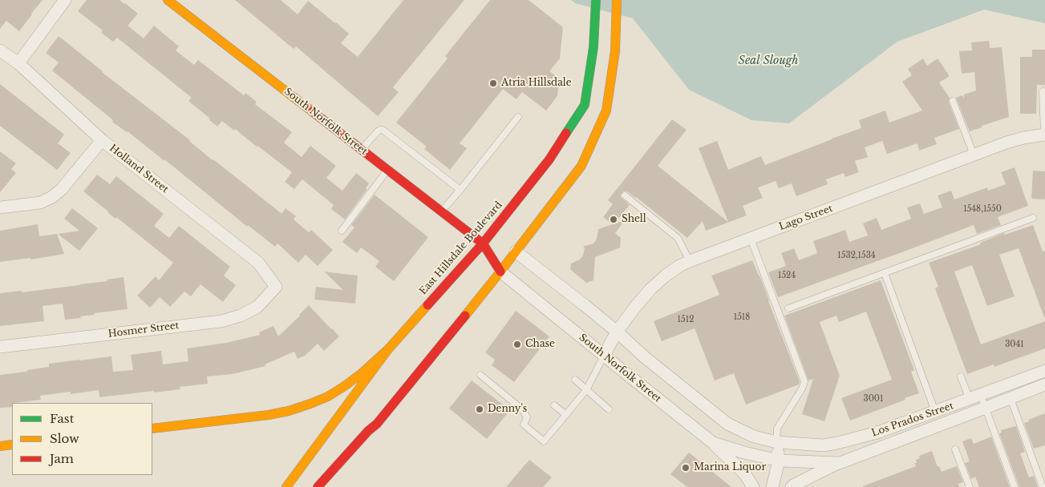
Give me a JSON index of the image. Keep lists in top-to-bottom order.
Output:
{
  "streets": {
    "main road": ["South Norfolk Street", "East Hillsdale Boulevard"],
    "street": [
      "Holland Street",
      "Lago Street",
      "Hosmer Street",
      "Los Prados Street"
    ]
  },
  "crossings": [
    ["South Norfolk Street", "Lago Street"],
    ["South Norfolk Street", "East Hillsdale Boulevard"],
    ["South Norfolk Street", "Los Prados Street"],
    ["Holland Street", "Hosmer Street"]
  ],
  "water": ["Seal Slough"],
  "places": [
    "Atria Hillsdale",
    "Shell",
    "Chase",
    "Denny's",
    "Marina Liquor"
  ],
  "house_numbers": [
    "1548,1550",
    "1532,1534",
    "1524",
    "1518",
    "1512",
    "3041",
    "3001"
  ],
  "legend": ["Fast", "Slow", "Jam"]
}
